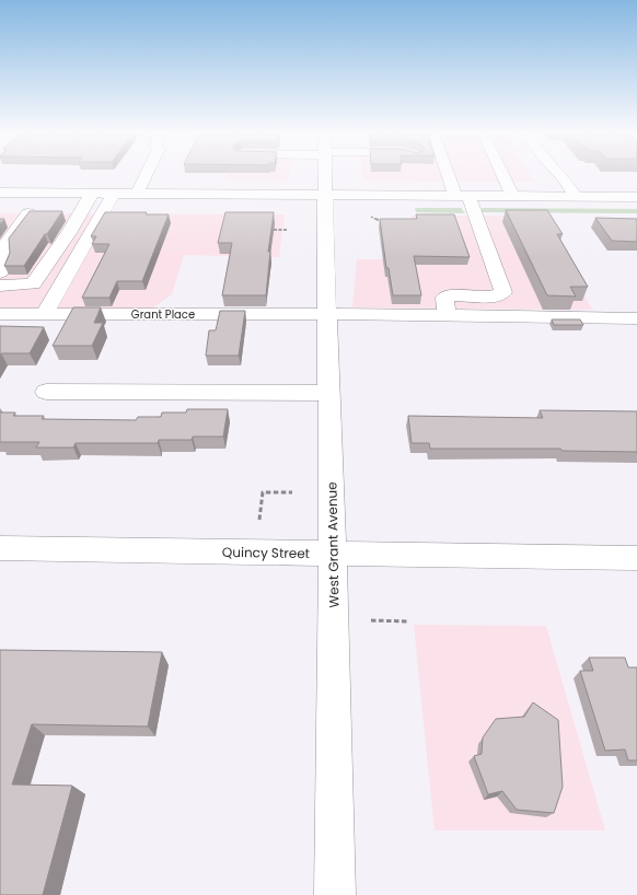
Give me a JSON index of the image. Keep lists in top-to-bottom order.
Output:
{
  "streets": {
    "street": ["Grant Place", "West Grant Avenue", "Quincy Street"]
  },
  "crossings": [
    ["Grant Place", "West Grant Avenue"],
    ["West Grant Avenue", "Quincy Street"]
  ]
}
